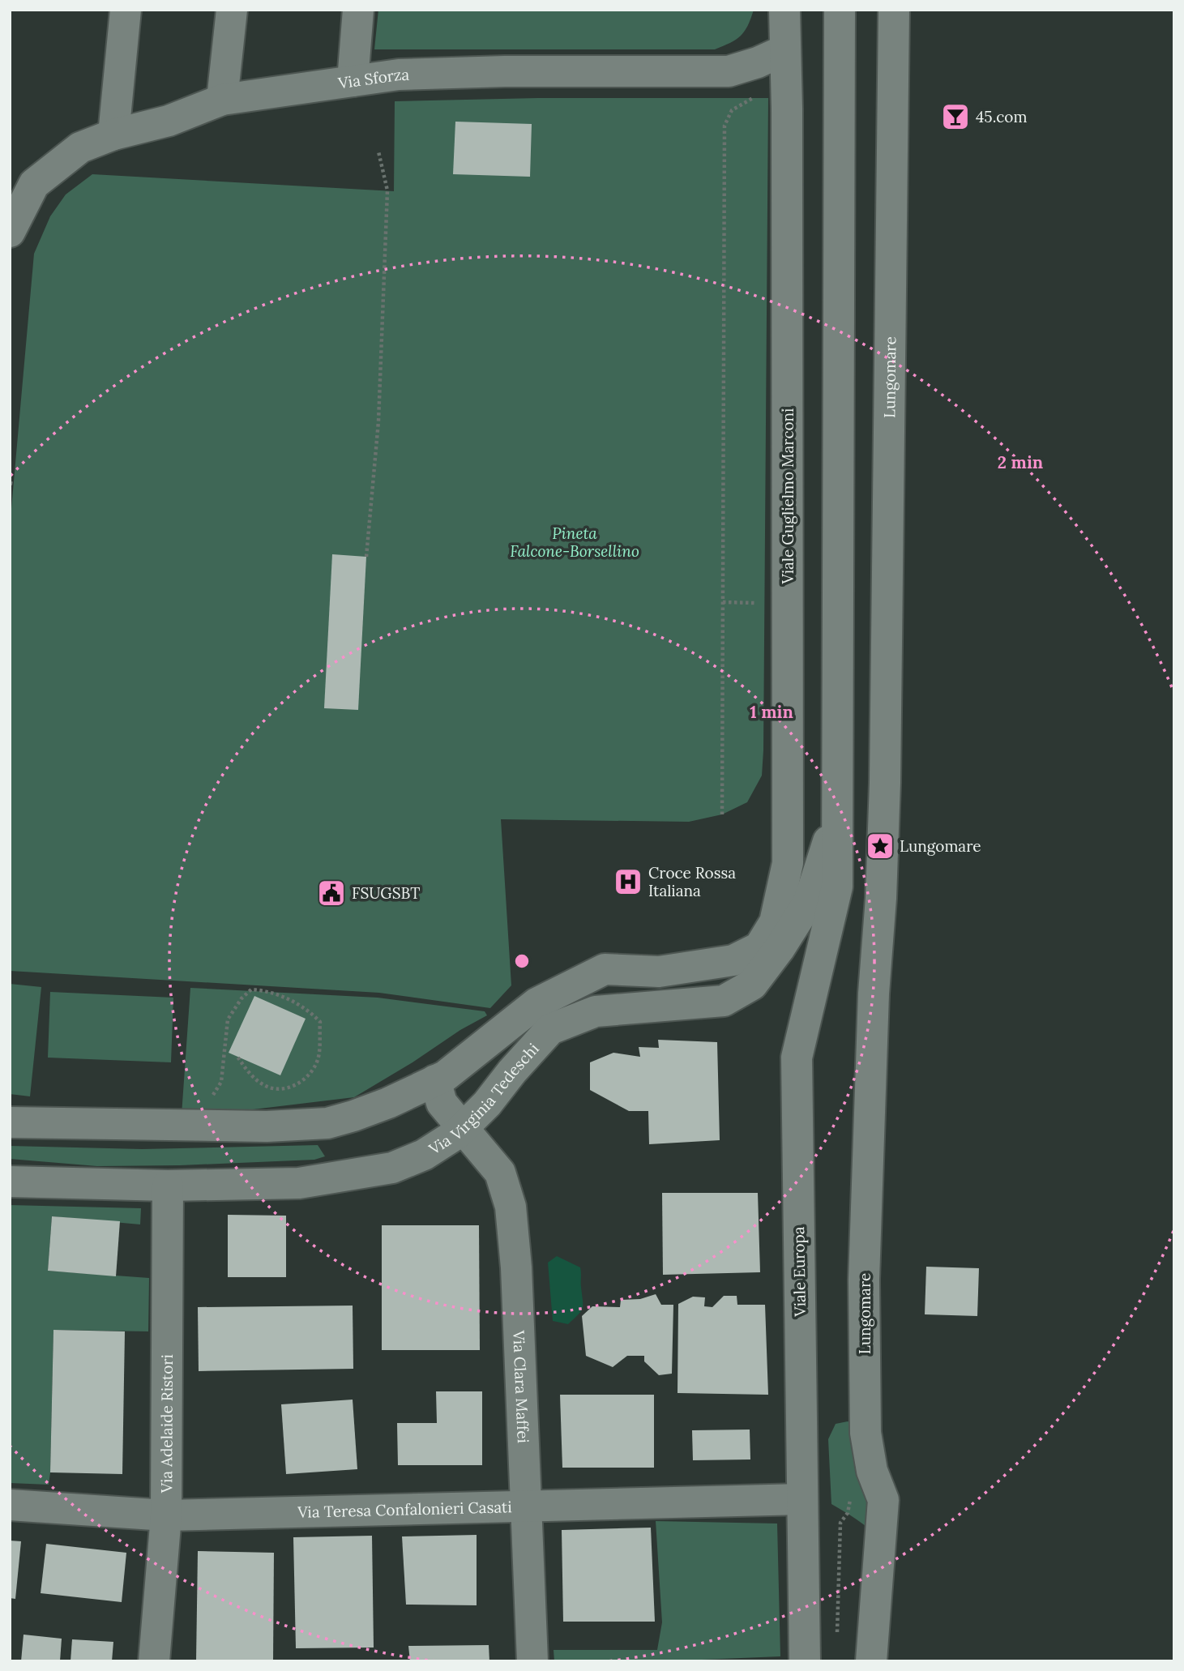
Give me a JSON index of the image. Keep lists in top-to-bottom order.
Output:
{
  "streets": {
    "street": [
      "Via Sforza",
      "Lungomare",
      "Viale Guglielmo Marconi",
      "Via Virginia Tedeschi",
      "Viale Europa",
      "Via Clara Maffei",
      "Via Adelaide Ristori",
      "Via Teresa Confalonieri Casati"
    ]
  },
  "crossings": [
    ["Via Sforza", "Viale Guglielmo Marconi"],
    ["Viale Guglielmo Marconi", "Via Virginia Tedeschi"],
    ["Via Virginia Tedeschi", "Viale Europa"],
    ["Via Virginia Tedeschi", "Via Clara Maffei"],
    ["Via Virginia Tedeschi", "Via Adelaide Ristori"],
    ["Viale Europa", "Via Teresa Confalonieri Casati"],
    ["Via Clara Maffei", "Via Teresa Confalonieri Casati"],
    ["Via Adelaide Ristori", "Via Teresa Confalonieri Casati"]
  ],
  "parks": ["Pineta Falcone-Borsellino"],
  "places": {
    "bar": ["45.com"],
    "place": ["Lungomare"],
    "hospital": ["Croce Rossa Italiana"],
    "public building": ["FSUGSBT"]
  },
  "rings": ["2 min", "1 min"]
}
